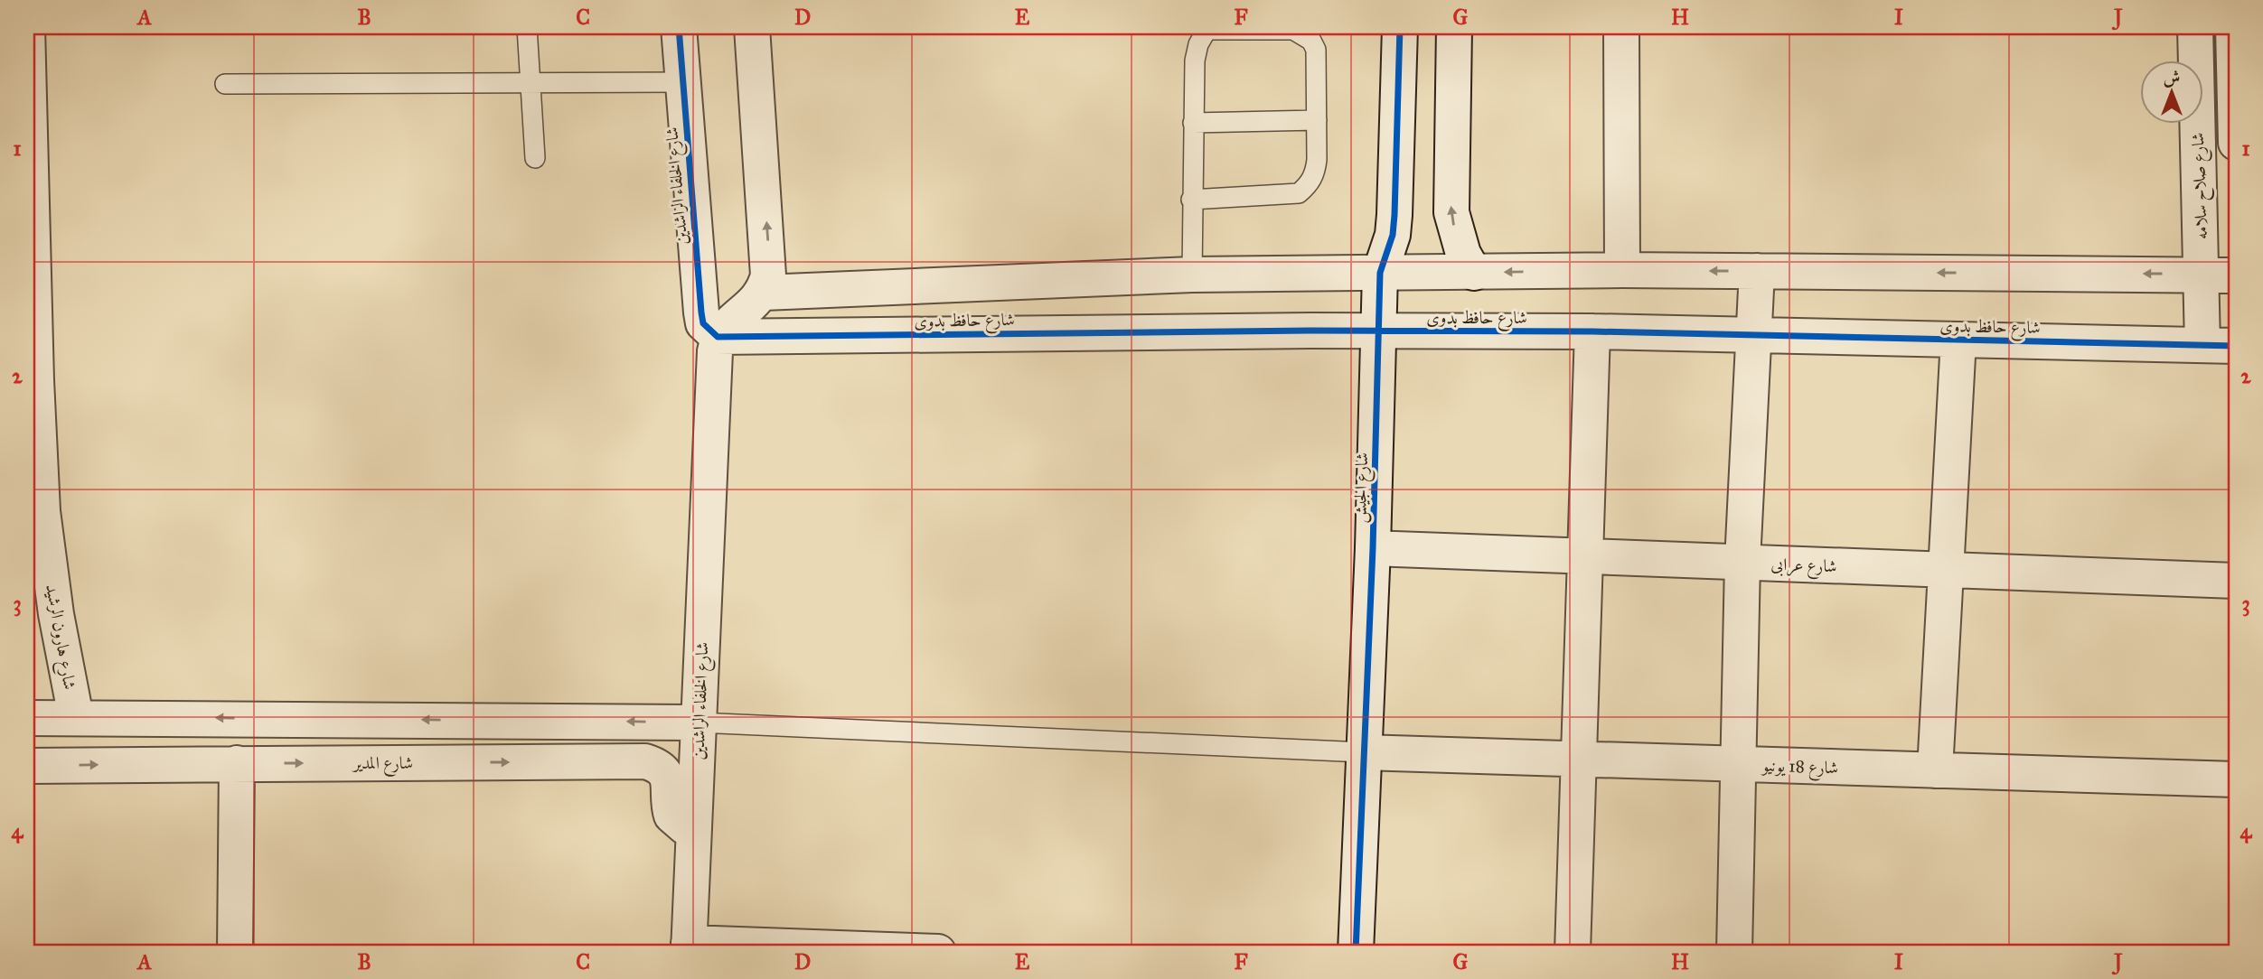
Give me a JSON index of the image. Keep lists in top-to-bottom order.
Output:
{
  "streets": {
    "street": [
      "شارع الخلفاء الراشدين",
      "شارع صلاح سلامه",
      "شارع حافظ بدوى",
      "شارع الجيش",
      "شارع عرابى",
      "شارع هارون الرشيد",
      "شارع المدير",
      "شارع 18 يونيو"
    ]
  },
  "crossings": [
    ["شارع الخلفاء الراشدين", "شارع حافظ بدوى"],
    ["شارع الخلفاء الراشدين", "شارع المدير"],
    ["شارع صلاح سلامه", "شارع حافظ بدوى"],
    ["شارع حافظ بدوى", "شارع الجيش"],
    ["شارع الجيش", "شارع عرابى"],
    ["شارع الجيش", "شارع 18 يونيو"]
  ],
  "north": "top",
  "grid": {
    "columns": [
      "A",
      "B",
      "C",
      "D",
      "E",
      "F",
      "G",
      "H",
      "I",
      "J"
    ],
    "rows": [
      "1",
      "2",
      "3",
      "4"
    ]
  }
}
